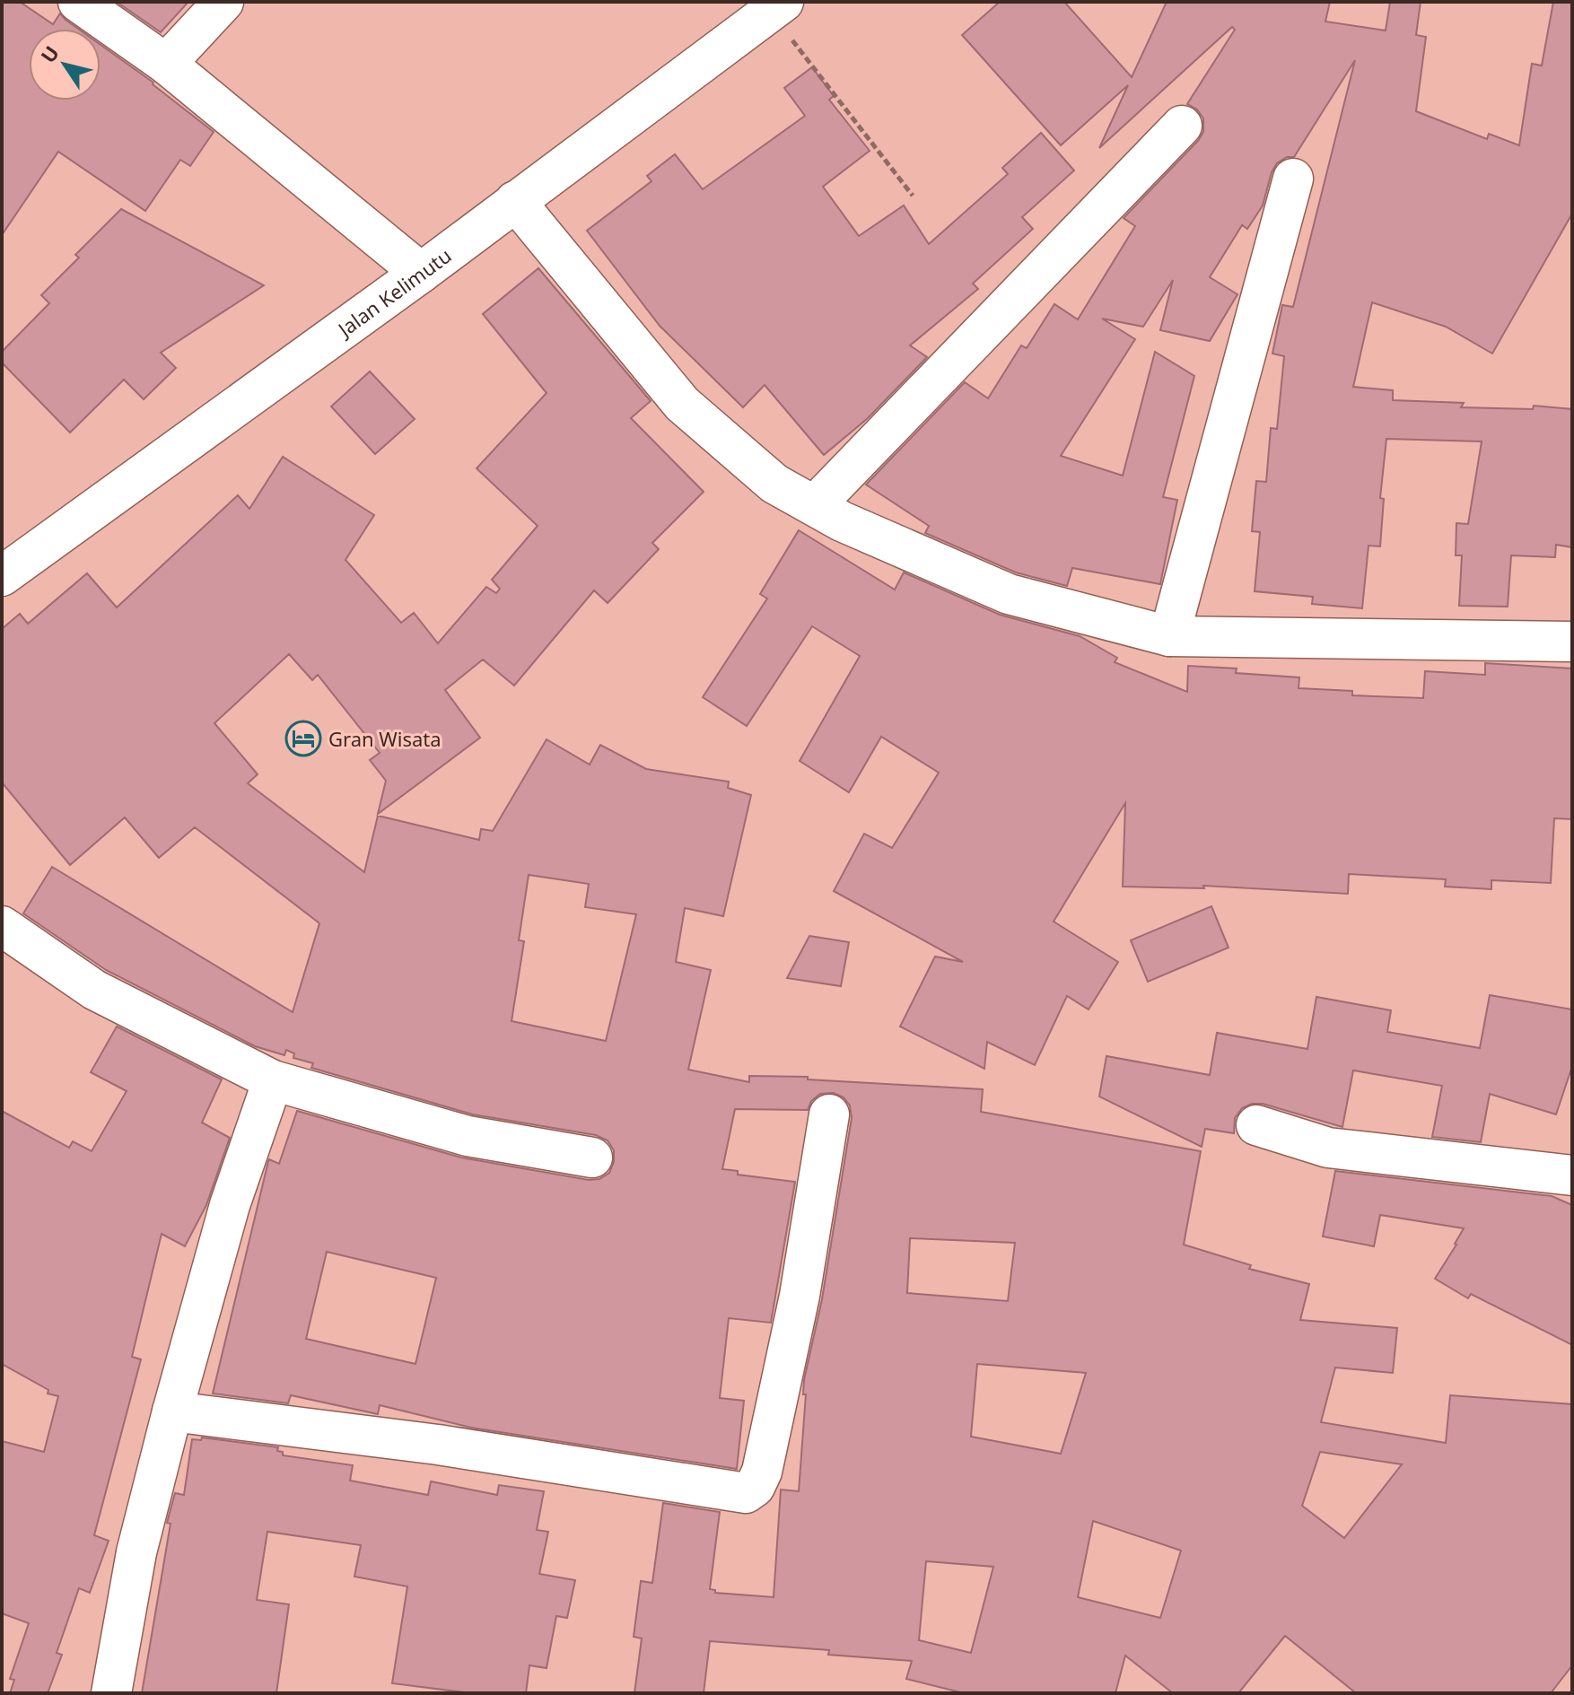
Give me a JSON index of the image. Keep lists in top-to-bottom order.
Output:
{
  "streets": {
    "street": ["Jalan Kelimutu"]
  },
  "places": {
    "hotel": ["Gran Wisata"]
  },
  "north": "top left"
}
